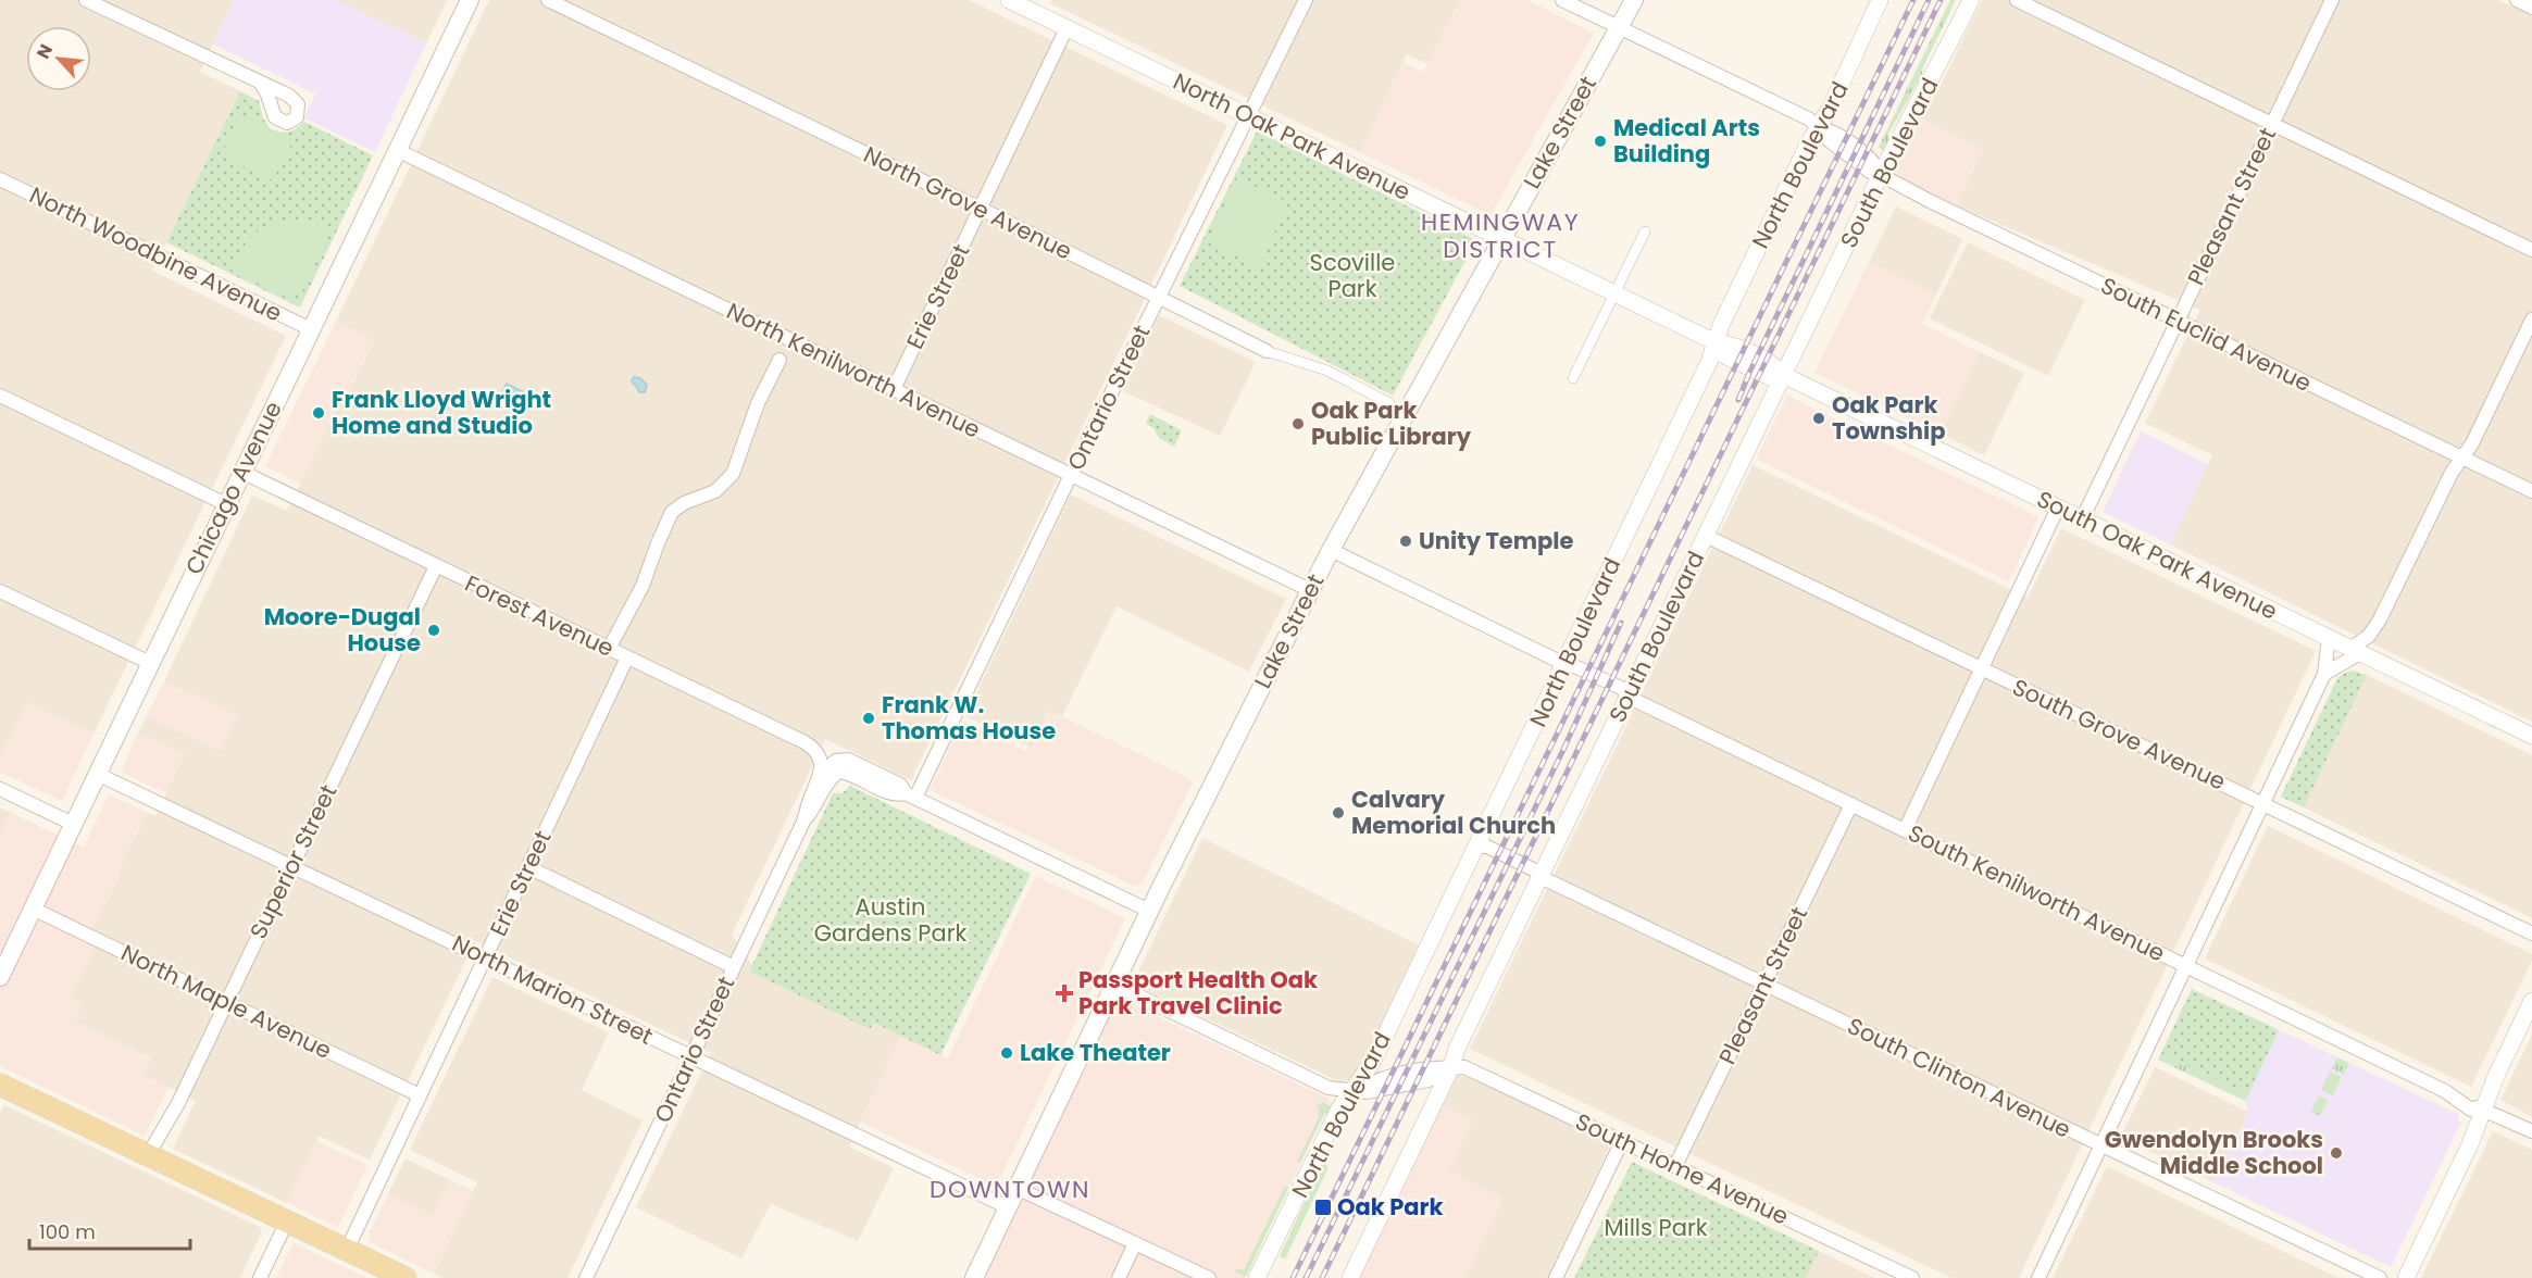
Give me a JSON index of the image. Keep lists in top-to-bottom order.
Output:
{
  "streets": {
    "main road": ["Lake Street", "Chicago Avenue"],
    "street": [
      "North Oak Park Avenue",
      "South Boulevard",
      "North Boulevard",
      "North Grove Avenue",
      "Pleasant Street",
      "North Woodbine Avenue",
      "Erie Street",
      "South Euclid Avenue",
      "North Kenilworth Avenue",
      "Ontario Street",
      "South Oak Park Avenue",
      "Forest Avenue",
      "South Grove Avenue",
      "Superior Street",
      "South Kenilworth Avenue",
      "North Marion Street",
      "North Maple Avenue",
      "South Clinton Avenue",
      "South Home Avenue"
    ]
  },
  "crossings": [
    ["Lake Street", "North Oak Park Avenue"],
    ["Lake Street", "North Kenilworth Avenue"],
    ["Lake Street", "North Marion Street"],
    ["North Oak Park Avenue", "South Boulevard"],
    ["North Oak Park Avenue", "North Boulevard"],
    ["North Oak Park Avenue", "Erie Street"],
    ["North Oak Park Avenue", "Ontario Street"],
    ["North Oak Park Avenue", "South Oak Park Avenue"],
    ["South Boulevard", "South Euclid Avenue"],
    ["South Boulevard", "South Oak Park Avenue"],
    ["South Boulevard", "South Grove Avenue"],
    ["South Boulevard", "South Kenilworth Avenue"],
    ["South Boulevard", "South Clinton Avenue"],
    ["South Boulevard", "South Home Avenue"],
    ["North Boulevard", "South Clinton Avenue"],
    ["North Boulevard", "South Home Avenue"],
    ["North Grove Avenue", "Erie Street"],
    ["North Grove Avenue", "Ontario Street"],
    ["Pleasant Street", "South Euclid Avenue"],
    ["Pleasant Street", "South Oak Park Avenue"],
    ["Pleasant Street", "South Kenilworth Avenue"],
    ["Pleasant Street", "South Clinton Avenue"],
    ["Pleasant Street", "South Home Avenue"],
    ["North Woodbine Avenue", "Chicago Avenue"],
    ["Erie Street", "North Kenilworth Avenue"],
    ["Erie Street", "Forest Avenue"],
    ["Erie Street", "North Marion Street"],
    ["Erie Street", "North Maple Avenue"],
    ["North Kenilworth Avenue", "Ontario Street"],
    ["North Kenilworth Avenue", "Chicago Avenue"],
    ["Ontario Street", "Forest Avenue"],
    ["Ontario Street", "North Marion Street"],
    ["Chicago Avenue", "Forest Avenue"],
    ["Chicago Avenue", "North Marion Street"],
    ["Chicago Avenue", "North Maple Avenue"],
    ["Forest Avenue", "Superior Street"],
    ["Superior Street", "North Marion Street"],
    ["Superior Street", "North Maple Avenue"]
  ],
  "districts": ["HEMINGWAY DISTRICT", "DOWNTOWN"],
  "parks": ["Scoville Park", "Austin Gardens Park", "Mills Park"],
  "places": {
    "other": [
      "Medical Arts Building",
      "Frank Lloyd Wright Home and Studio",
      "Oak Park Township",
      "Oak Park Public Library",
      "Unity Temple",
      "Moore-Dugal House",
      "Frank W. Thomas House",
      "Calvary Memorial Church",
      "Lake Theater",
      "Gwendolyn Brooks Middle School"
    ],
    "health": ["Passport Health Oak Park Travel Clinic"],
    "transit": ["Oak Park"]
  },
  "scale_bar": "100 m",
  "north": "top left"
}
